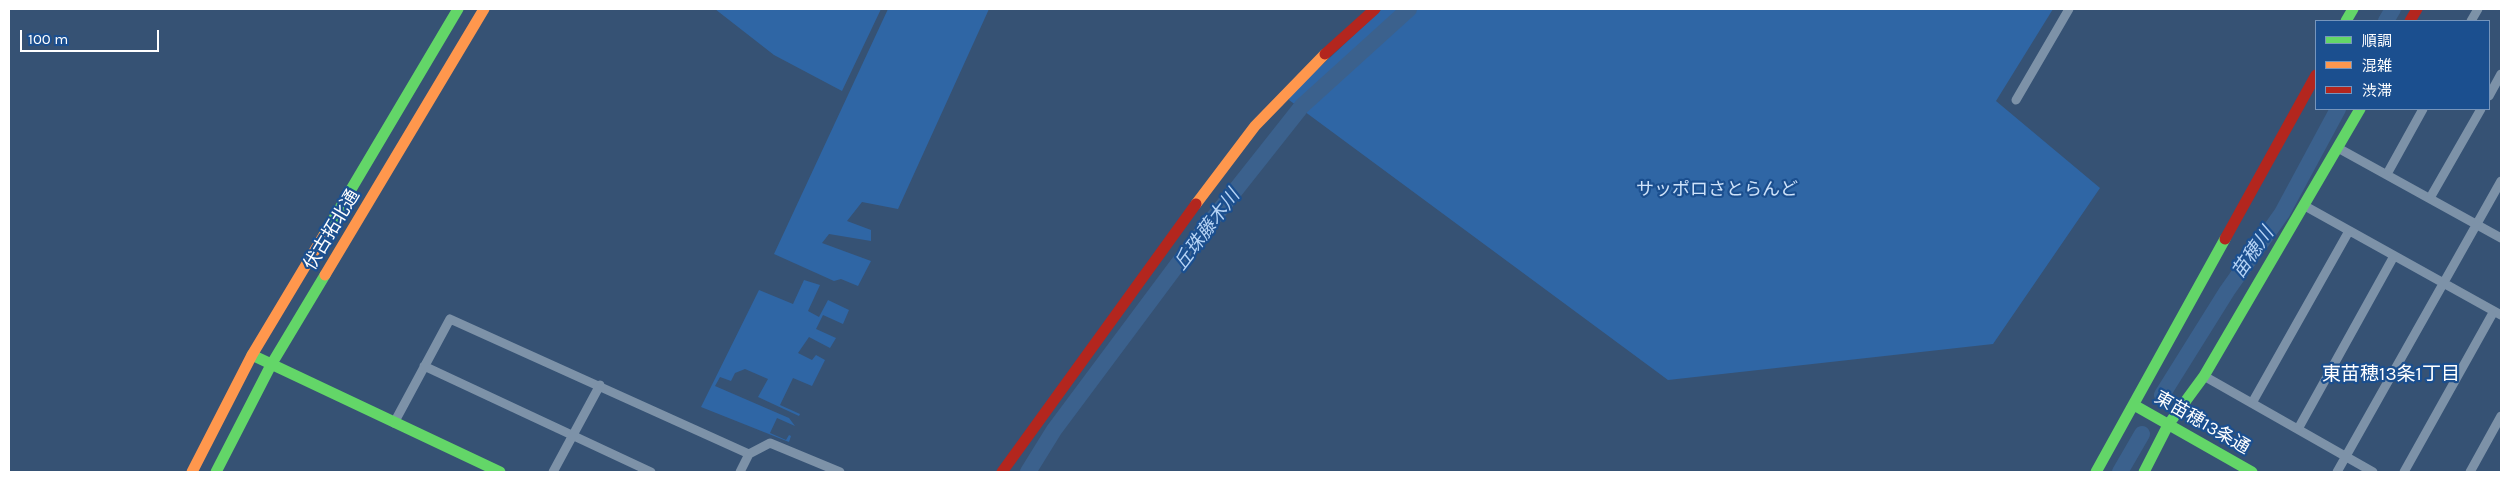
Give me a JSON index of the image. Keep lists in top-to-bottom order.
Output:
{
  "streets": {
    "street": ["伏古拓北通", "東苗穂13条通"]
  },
  "districts": ["東苗穂13条1丁目"],
  "water": ["丘珠藤木川", "苗穂川"],
  "parks": ["サッポロさとらんど"],
  "legend": ["順調", "混雑", "渋滞"],
  "scale_bar": "100 m"
}
